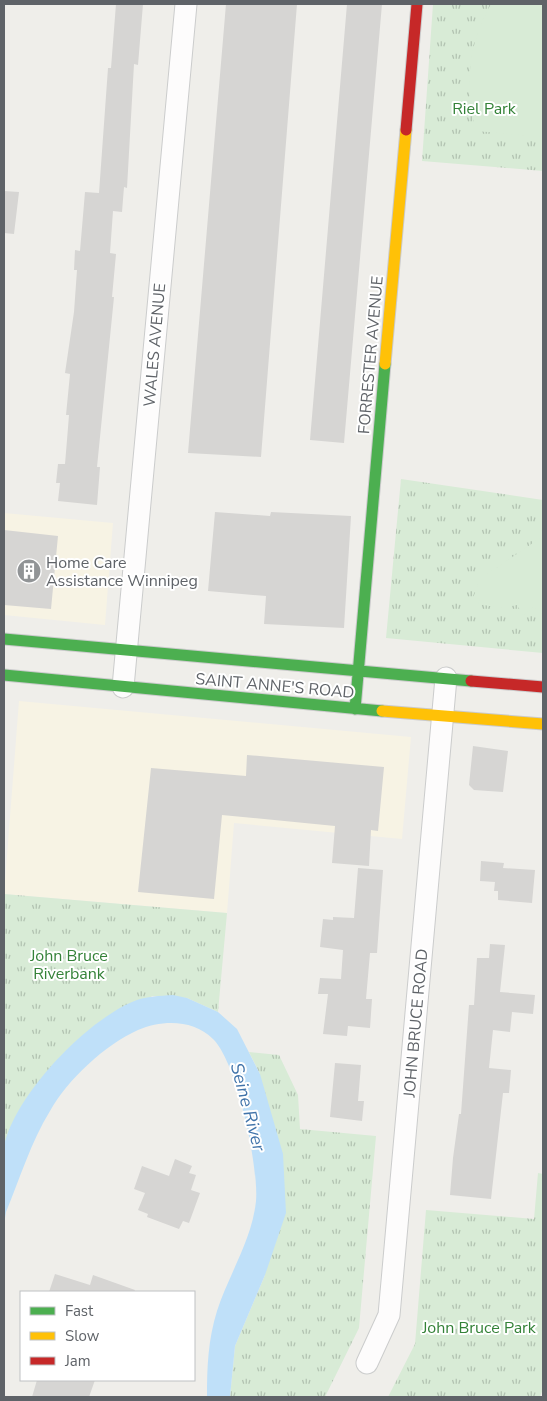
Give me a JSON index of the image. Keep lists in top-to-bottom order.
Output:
{
  "streets": {
    "main road": ["FORRESTER AVENUE", "SAINT ANNE'S ROAD"],
    "street": ["WALES AVENUE", "JOHN BRUCE ROAD"]
  },
  "crossings": [
    ["WALES AVENUE", "SAINT ANNE'S ROAD"],
    ["FORRESTER AVENUE", "SAINT ANNE'S ROAD"],
    ["SAINT ANNE'S ROAD", "JOHN BRUCE ROAD"]
  ],
  "water": ["Seine River"],
  "parks": ["Riel Park", "John Bruce Riverbank", "John Bruce Park"],
  "places": {
    "building": ["Home Care Assistance Winnipeg"]
  },
  "legend": ["Fast", "Slow", "Jam"]
}
